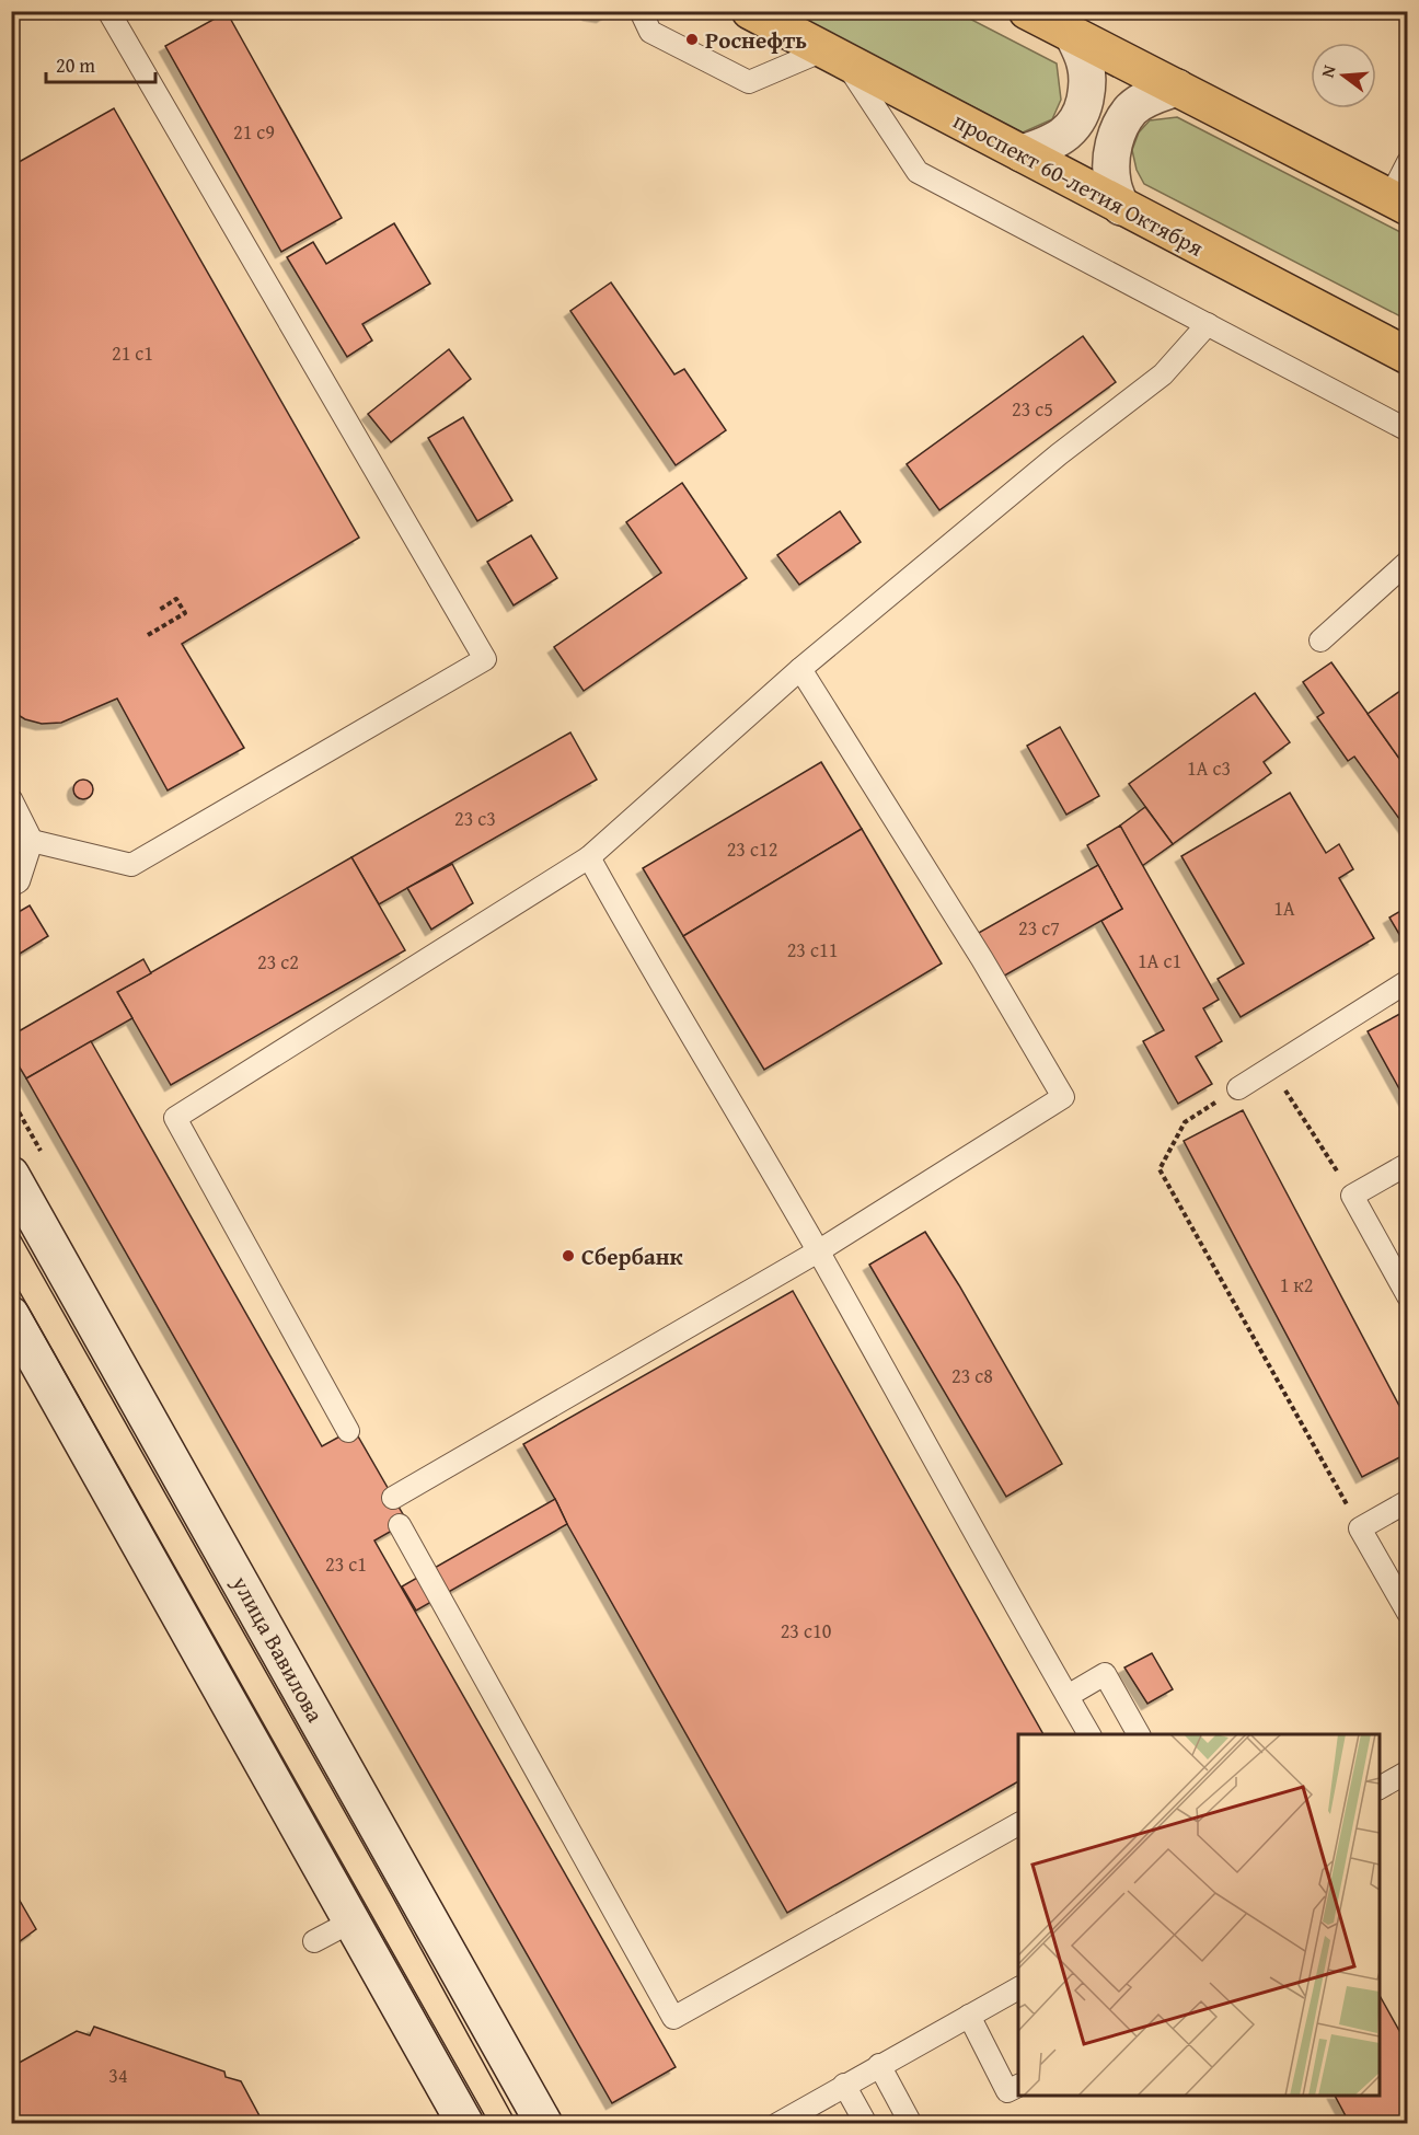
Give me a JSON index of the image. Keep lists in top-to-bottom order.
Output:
{
  "streets": {
    "main road": ["проспект 60-летия Октября", "улица Вавилова"]
  },
  "places": ["Роснефть", "Сбербанк"],
  "house_numbers": [
    "21 с9",
    "21 с1",
    "23 с5",
    "1А с3",
    "23 с3",
    "23 с12",
    "1А",
    "23 с7",
    "23 с11",
    "1А с1",
    "23 с2",
    "1 к2",
    "23 с8",
    "23 с1",
    "23 с10",
    "34"
  ],
  "scale_bar": "20 m",
  "north": "left"
}
